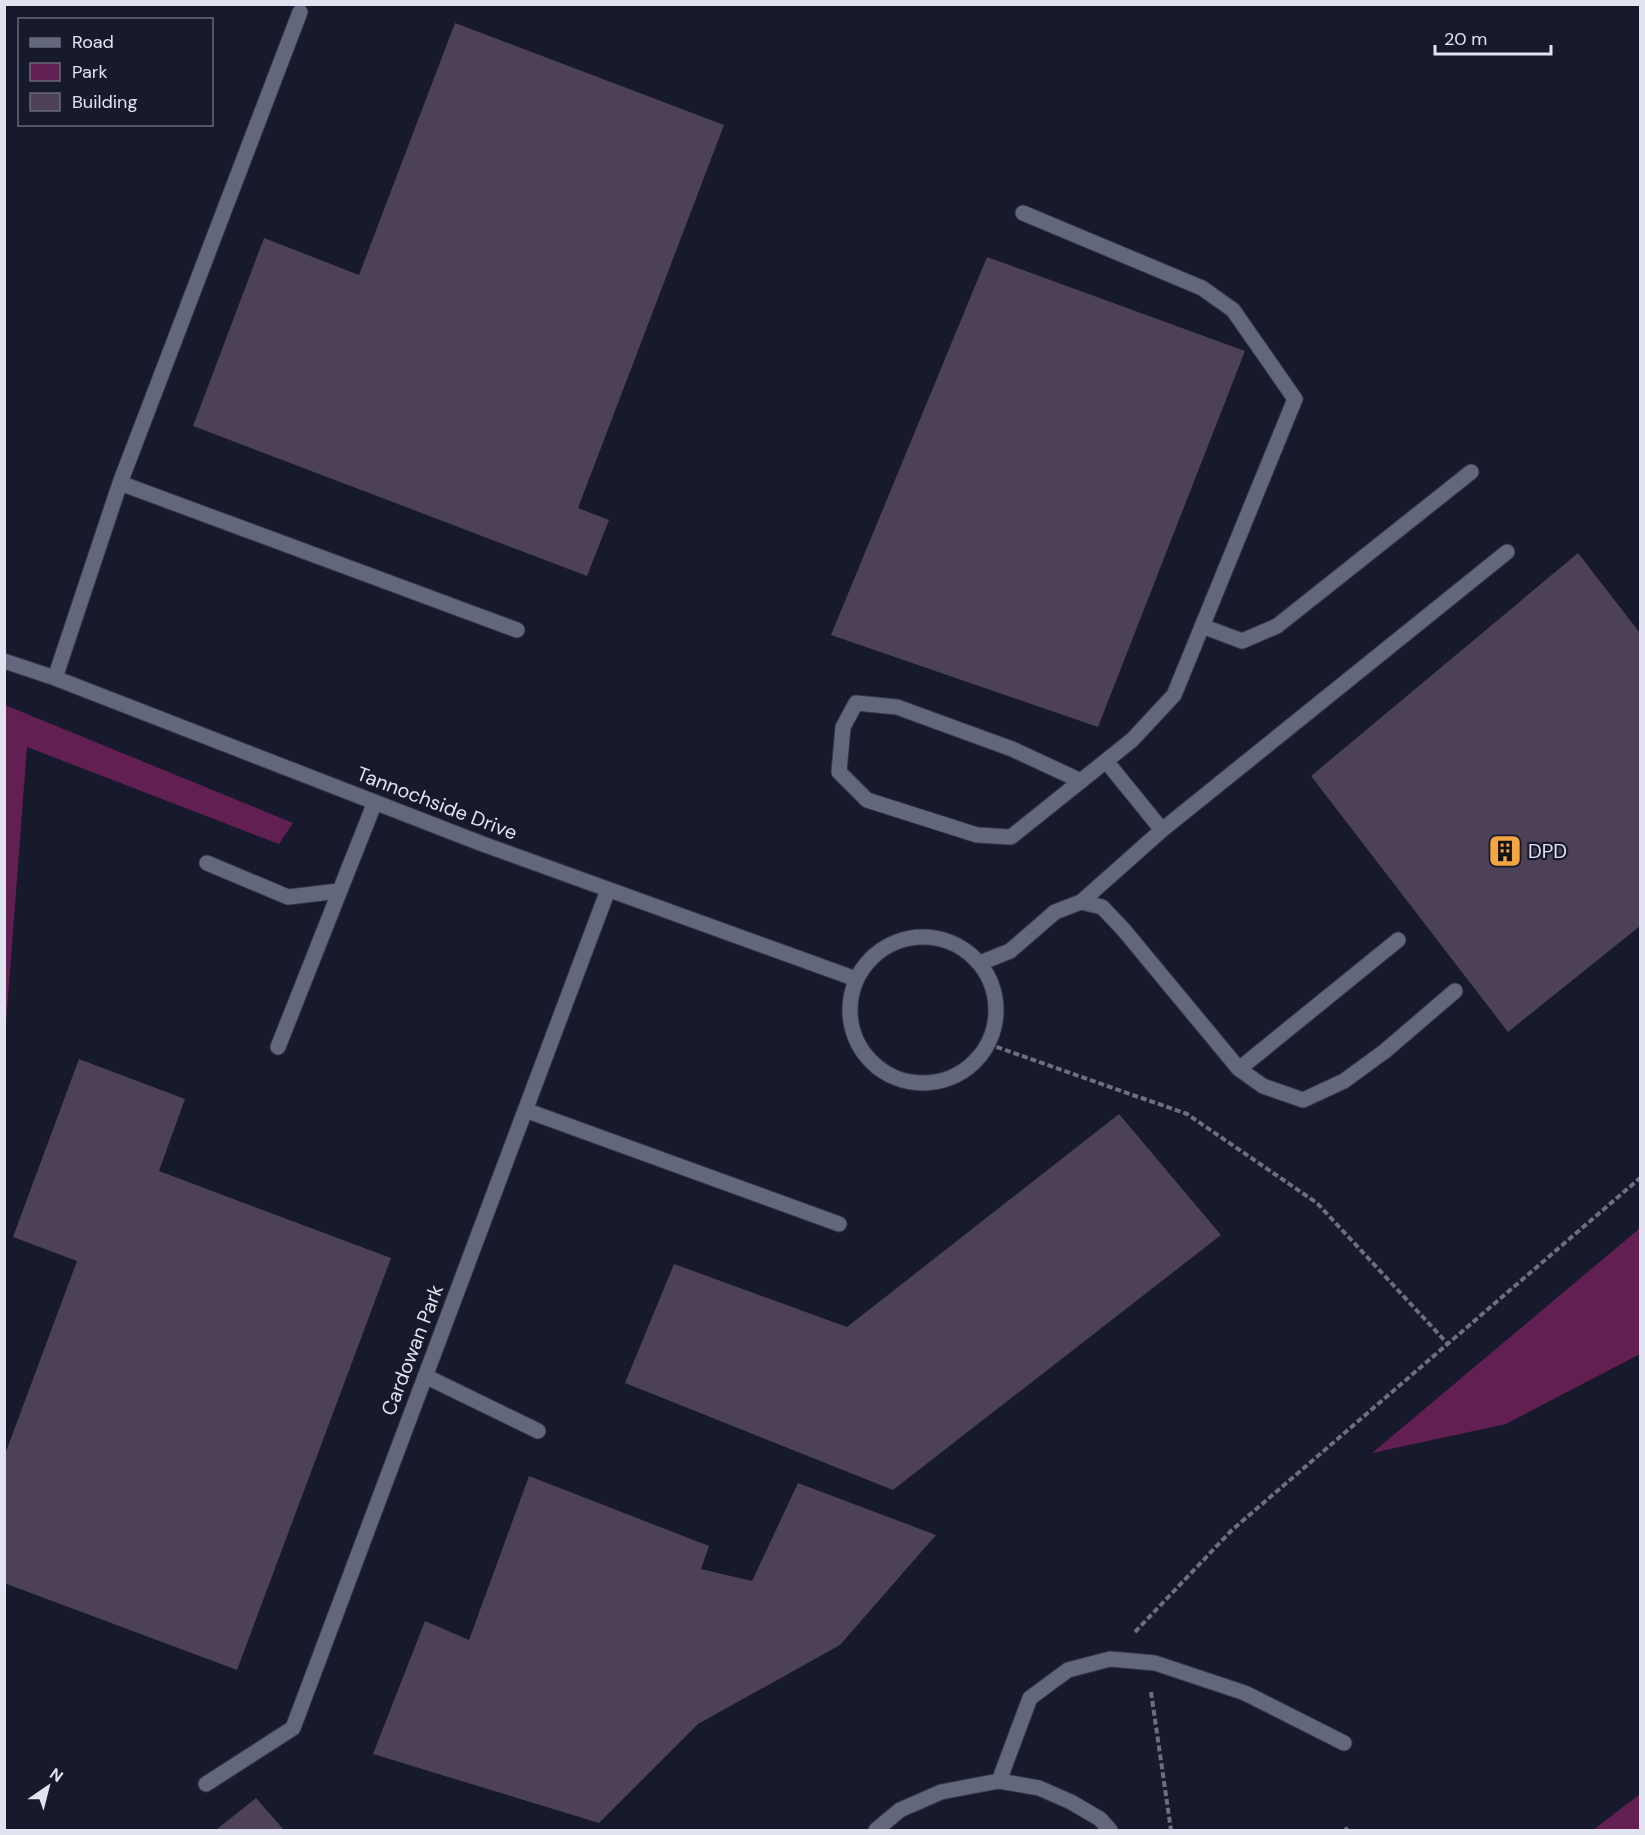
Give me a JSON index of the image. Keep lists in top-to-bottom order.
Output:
{
  "streets": {
    "street": ["Tannochside Drive", "Cardowan Park"]
  },
  "crossings": [
    ["Tannochside Drive", "Cardowan Park"]
  ],
  "places": {
    "building": ["DPD"]
  },
  "legend": ["Road", "Park", "Building"],
  "scale_bar": "20 m",
  "north": "top right"
}
